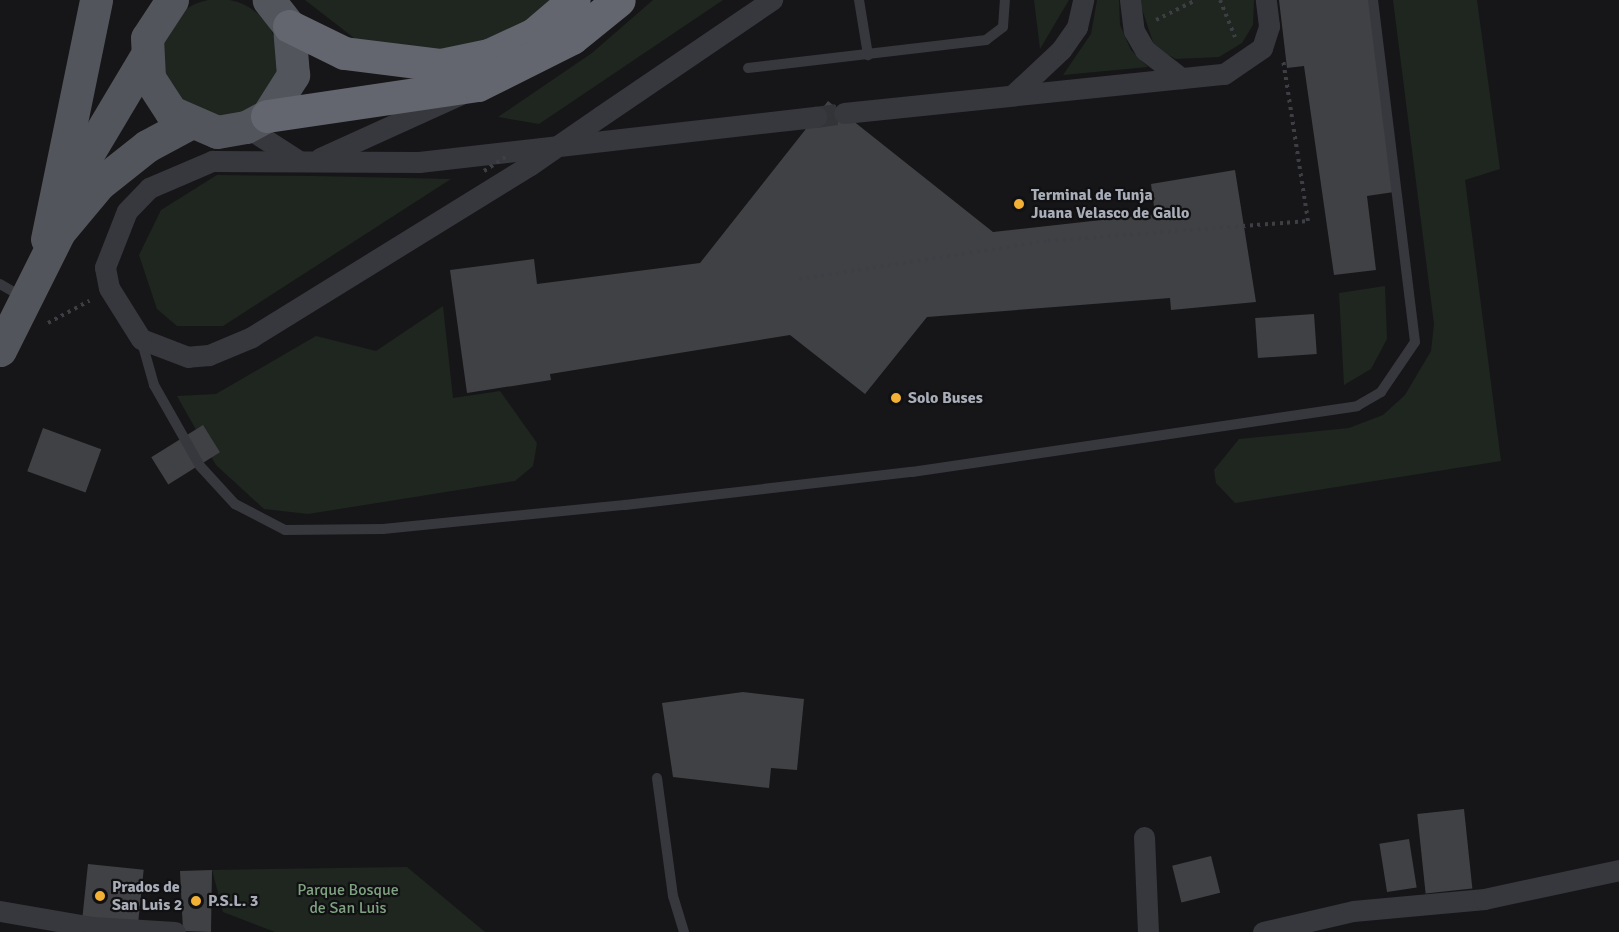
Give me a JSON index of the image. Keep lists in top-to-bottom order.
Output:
{
  "parks": ["Parque Bosque de San Luis"],
  "places": [
    "Terminal de Tunja Juana Velasco de Gallo",
    "Solo Buses",
    "Prados de San Luis 2",
    "P.S.L. 3"
  ]
}
